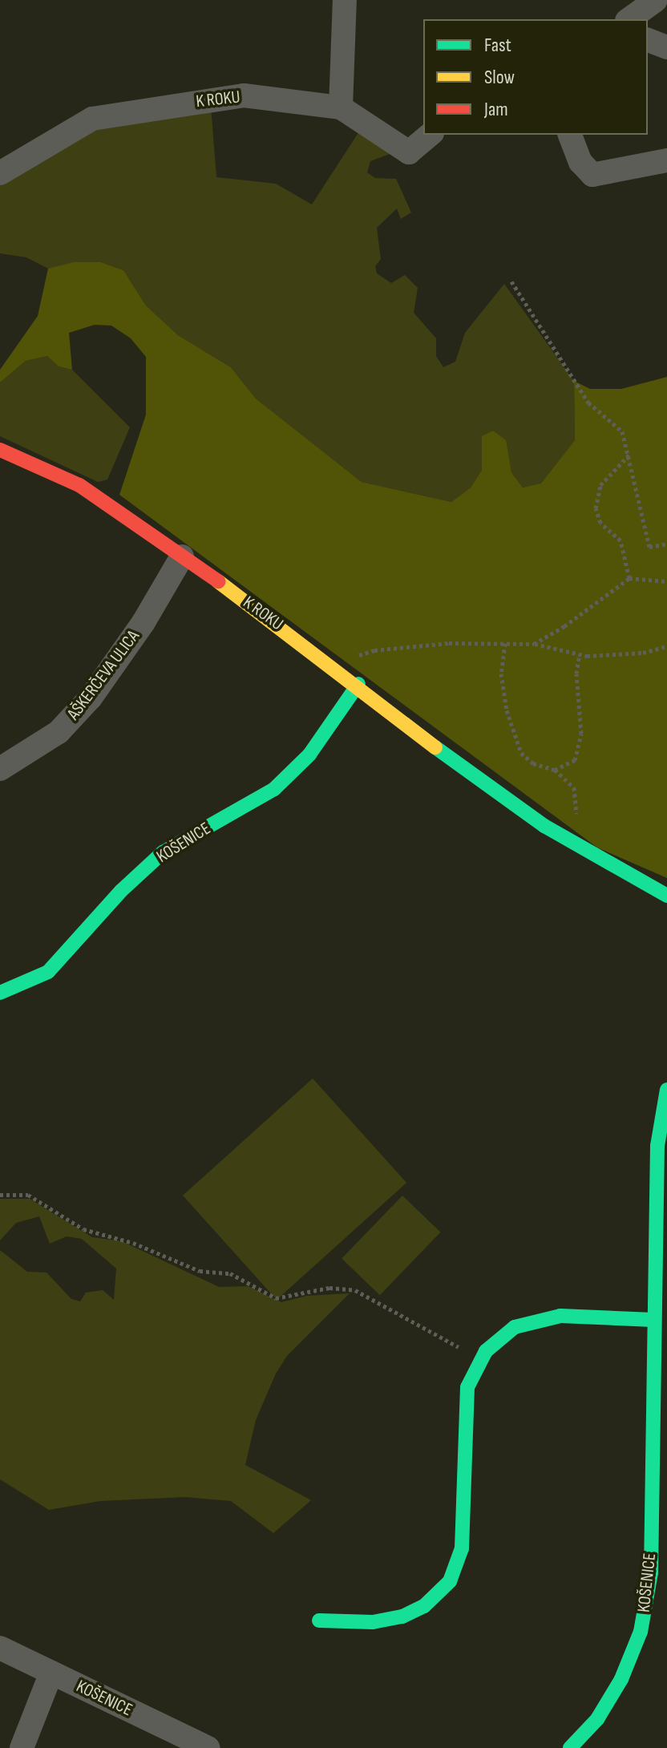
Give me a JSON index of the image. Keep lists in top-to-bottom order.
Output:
{
  "streets": {
    "street": ["K ROKU", "AŠKERČEVA ULICA", "KOŠENICE"]
  },
  "crossings": [
    ["K ROKU", "AŠKERČEVA ULICA"],
    ["K ROKU", "KOŠENICE"]
  ],
  "legend": ["Fast", "Slow", "Jam"]
}
